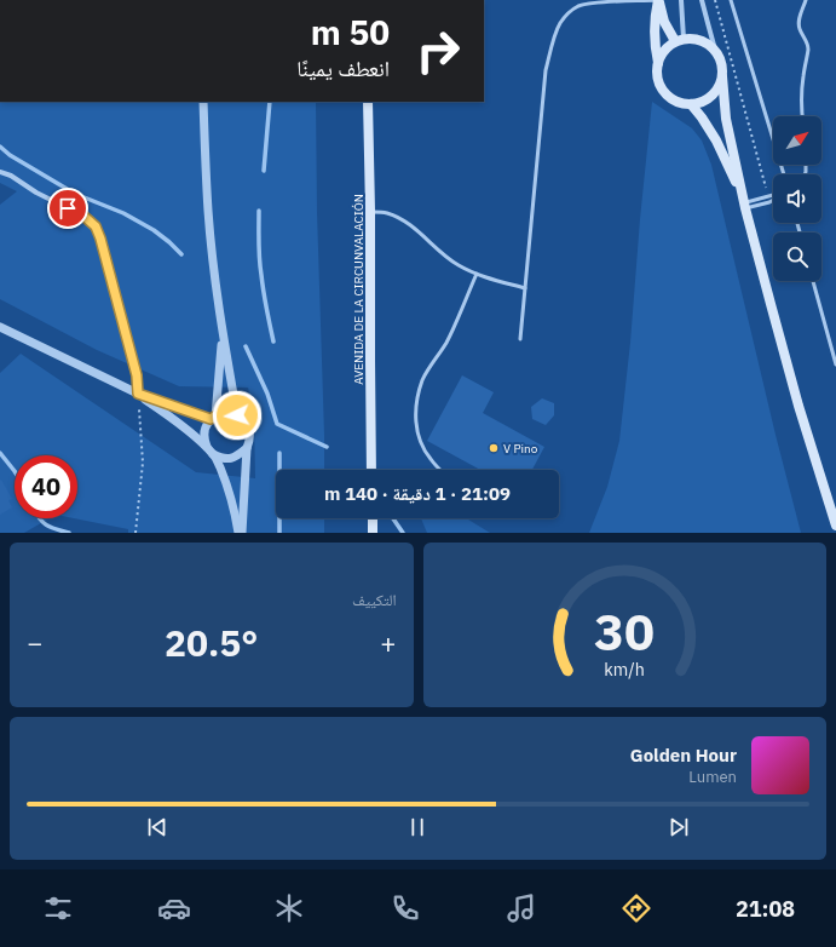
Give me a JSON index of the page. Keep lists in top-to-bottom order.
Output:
{
  "streets": {
    "main road": ["AVENIDA DE LA CIRCUNVALACIÓN"]
  },
  "places": ["V Pino"],
  "north": "top right",
  "page": {
    "turn": ["50 m", "انعطف يمينًا"],
    "limit": "40",
    "trip": "21:09 · 1 دقيقة · 140 m",
    "tile": "التكييف",
    "heat": ["−", "20.5°", "+"],
    "song": ["Golden Hour", "Lumen"],
    "tabs": "21:08",
    "gauge": ["30", "km/h"]
  }
}
